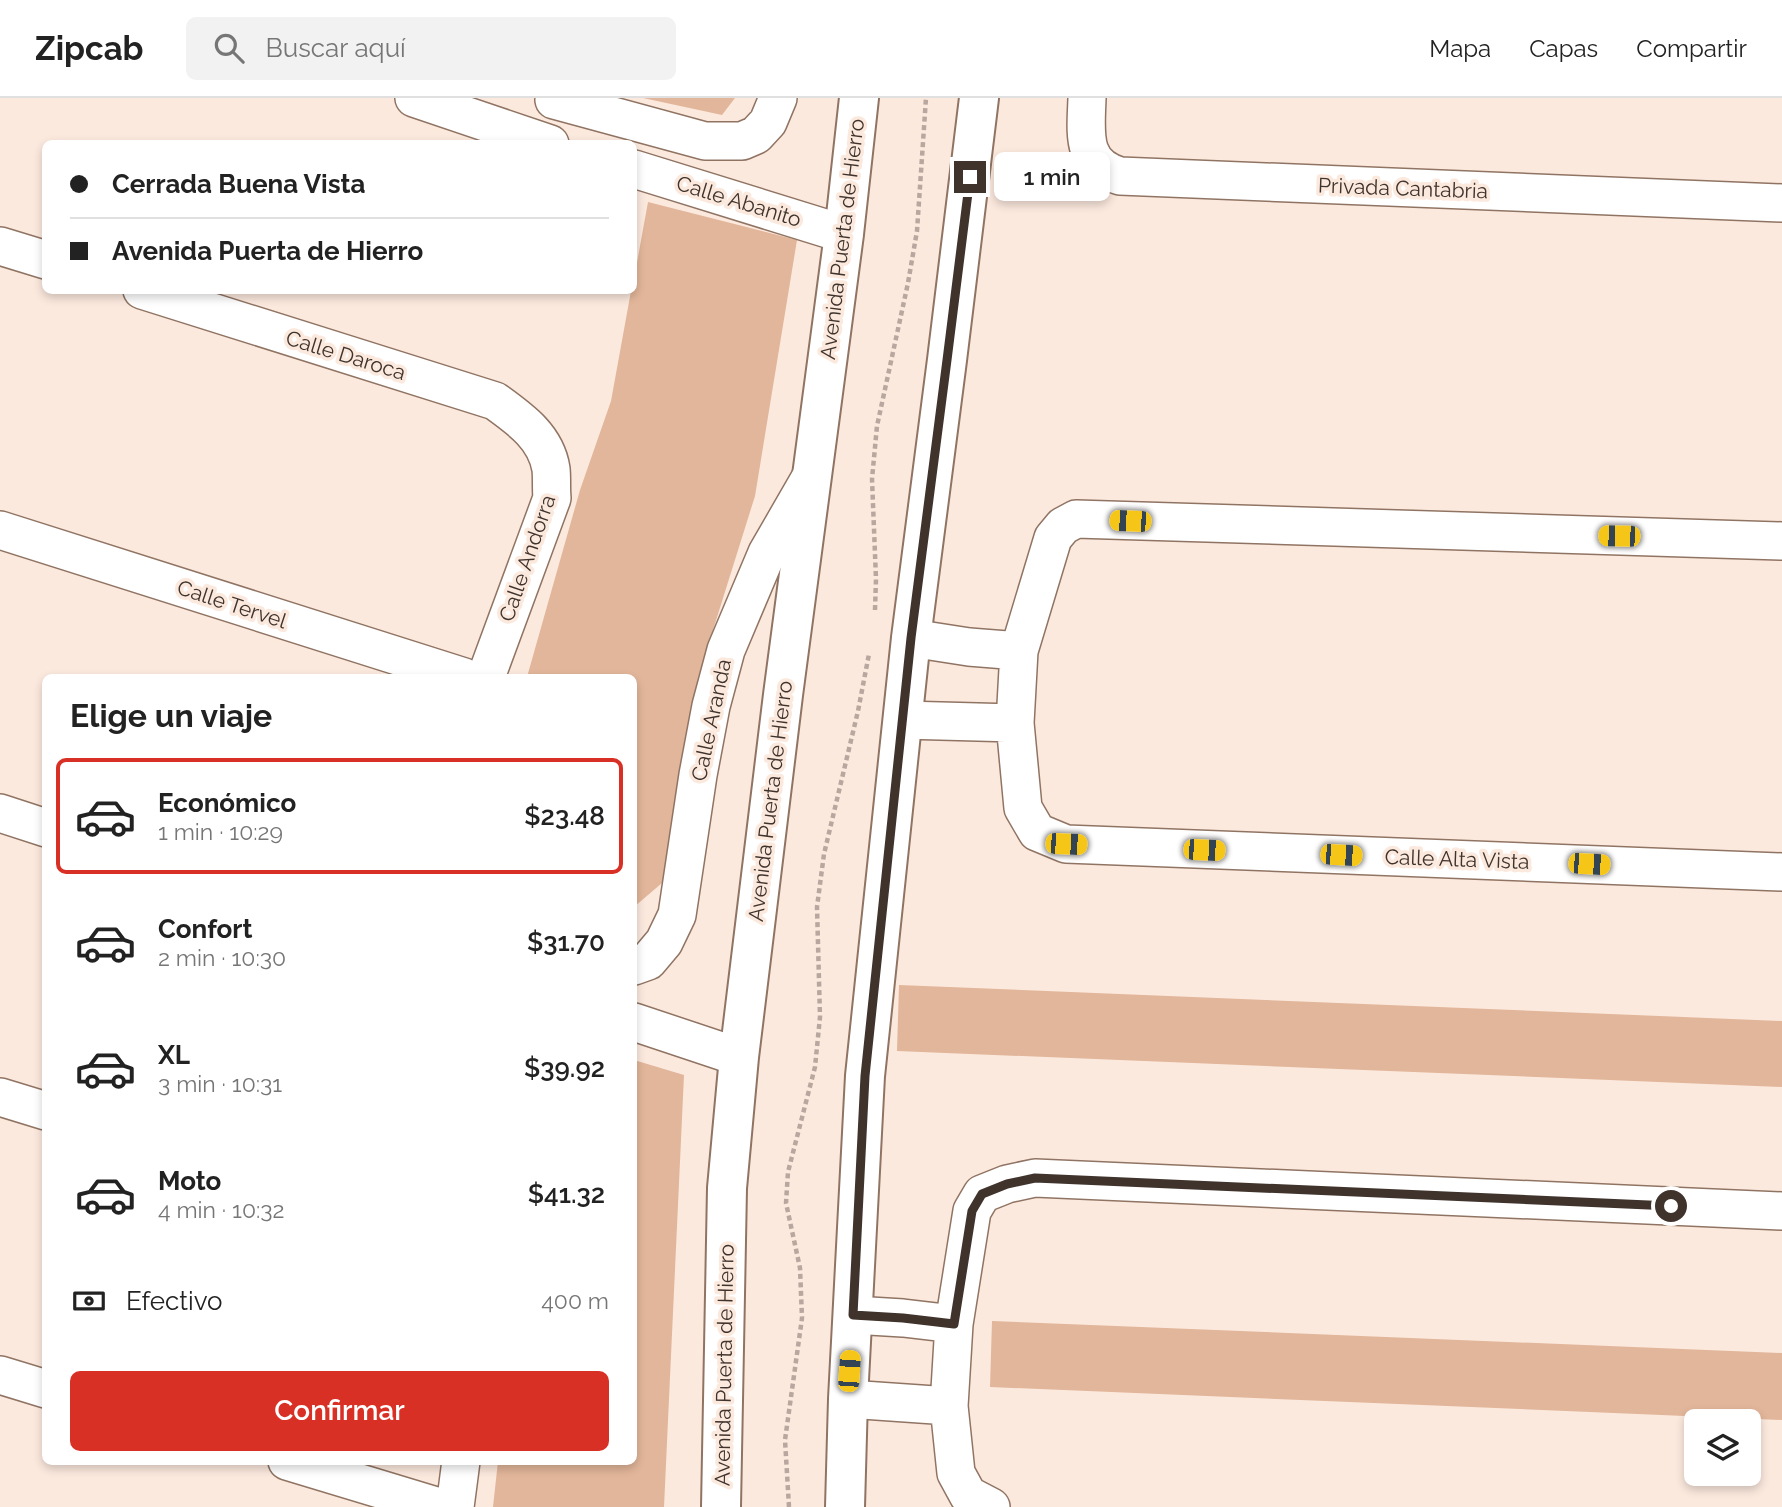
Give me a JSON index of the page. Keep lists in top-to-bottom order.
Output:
{
  "streets": {
    "street": [
      "Privada Cantabria",
      "Calle Abanito",
      "Avenida Puerta de Hierro",
      "Calle Daroca",
      "Calle Andorra",
      "Calle Tervel",
      "Calle Aranda",
      "Calle Alta Vista"
    ]
  },
  "crossings": [
    ["Calle Abanito", "Avenida Puerta de Hierro"],
    ["Avenida Puerta de Hierro", "Calle Aranda"],
    ["Calle Daroca", "Calle Andorra"]
  ],
  "page": {
    "header": "Zipcab",
    "search": "Buscar aquí",
    "nav": ["Mapa", "Capas", "Compartir"],
    "banner": ["Cerrada Buena Vista", "Avenida Puerta de Hierro"],
    "bubble": "1 min",
    "heading": "Elige un viaje",
    "list": [
      {
        "name": "Económico",
        "note": "1 min · 10:29",
        "value": "$23.48"
      },
      {
        "name": "Confort",
        "note": "2 min · 10:30",
        "value": "$31.70"
      },
      {
        "name": "XL",
        "note": "3 min · 10:31",
        "value": "$39.92"
      },
      {
        "name": "Moto",
        "note": "4 min · 10:32",
        "value": "$41.32"
      }
    ],
    "pay": ["Efectivo", "400 m"],
    "buttons": "Confirmar"
  }
}
